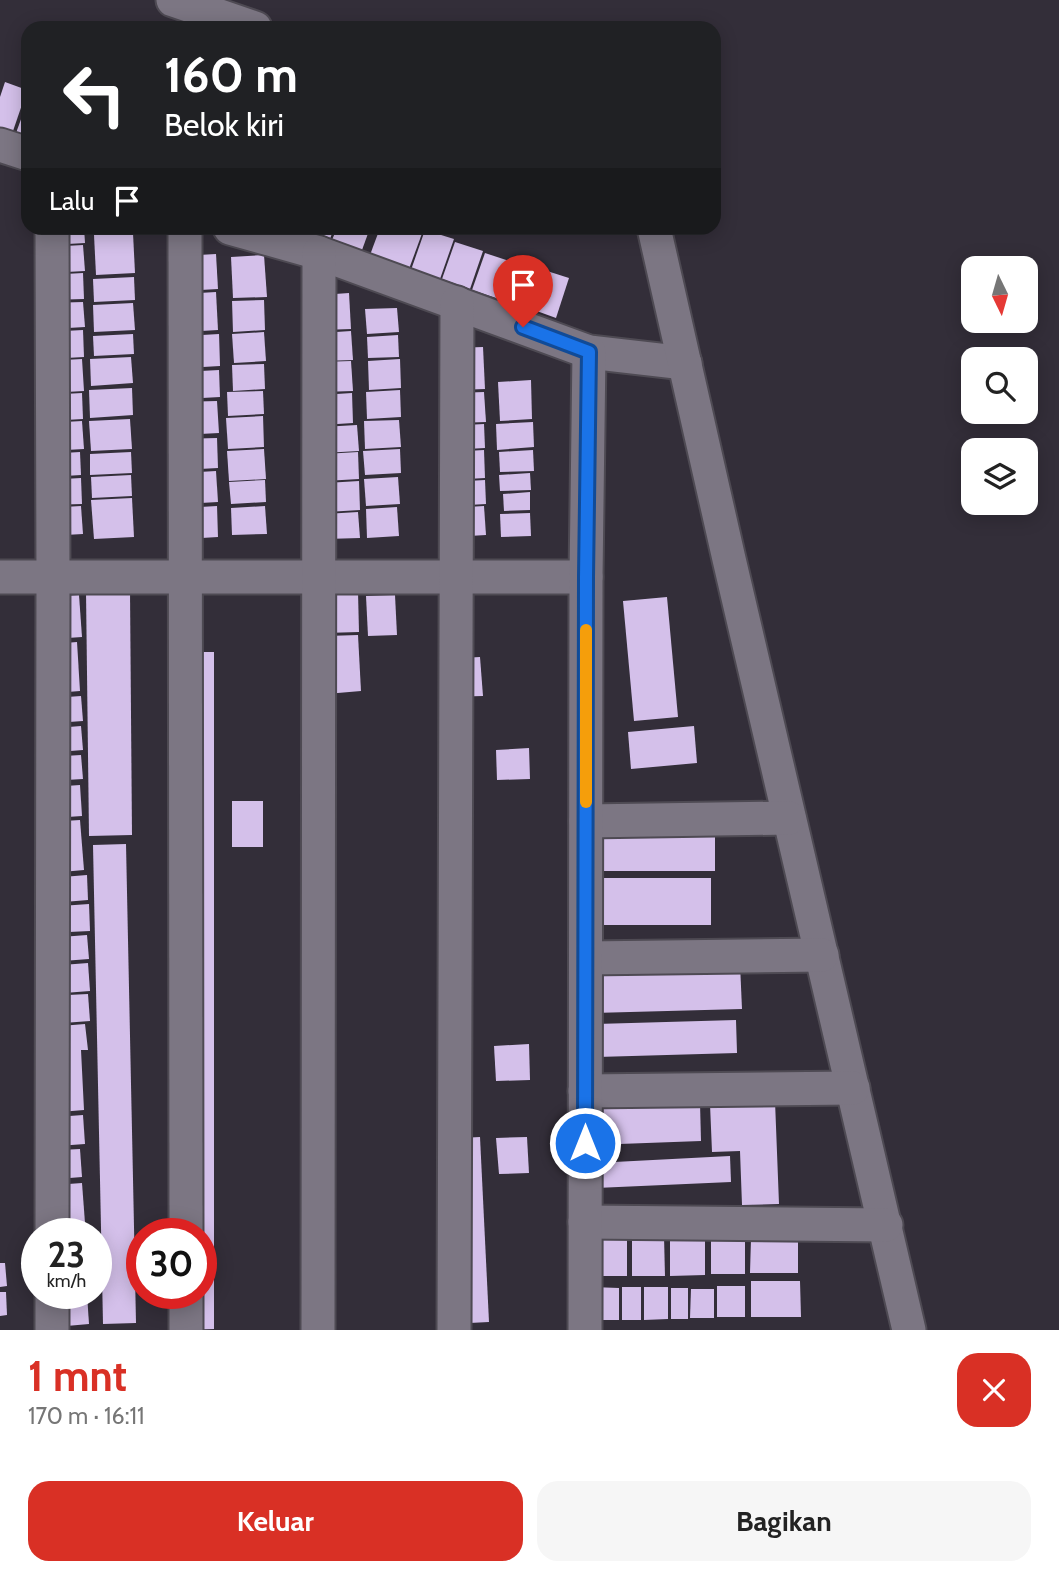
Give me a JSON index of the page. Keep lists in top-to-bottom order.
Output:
{
  "north": "bottom",
  "page": {
    "turn": ["160 m", "Belok kiri"],
    "then": "Lalu",
    "speed": "23 km/h",
    "limit": "30",
    "heading": ["1 mnt", "170 m · 16:11"],
    "buttons": ["Keluar", "Bagikan"]
  }
}
